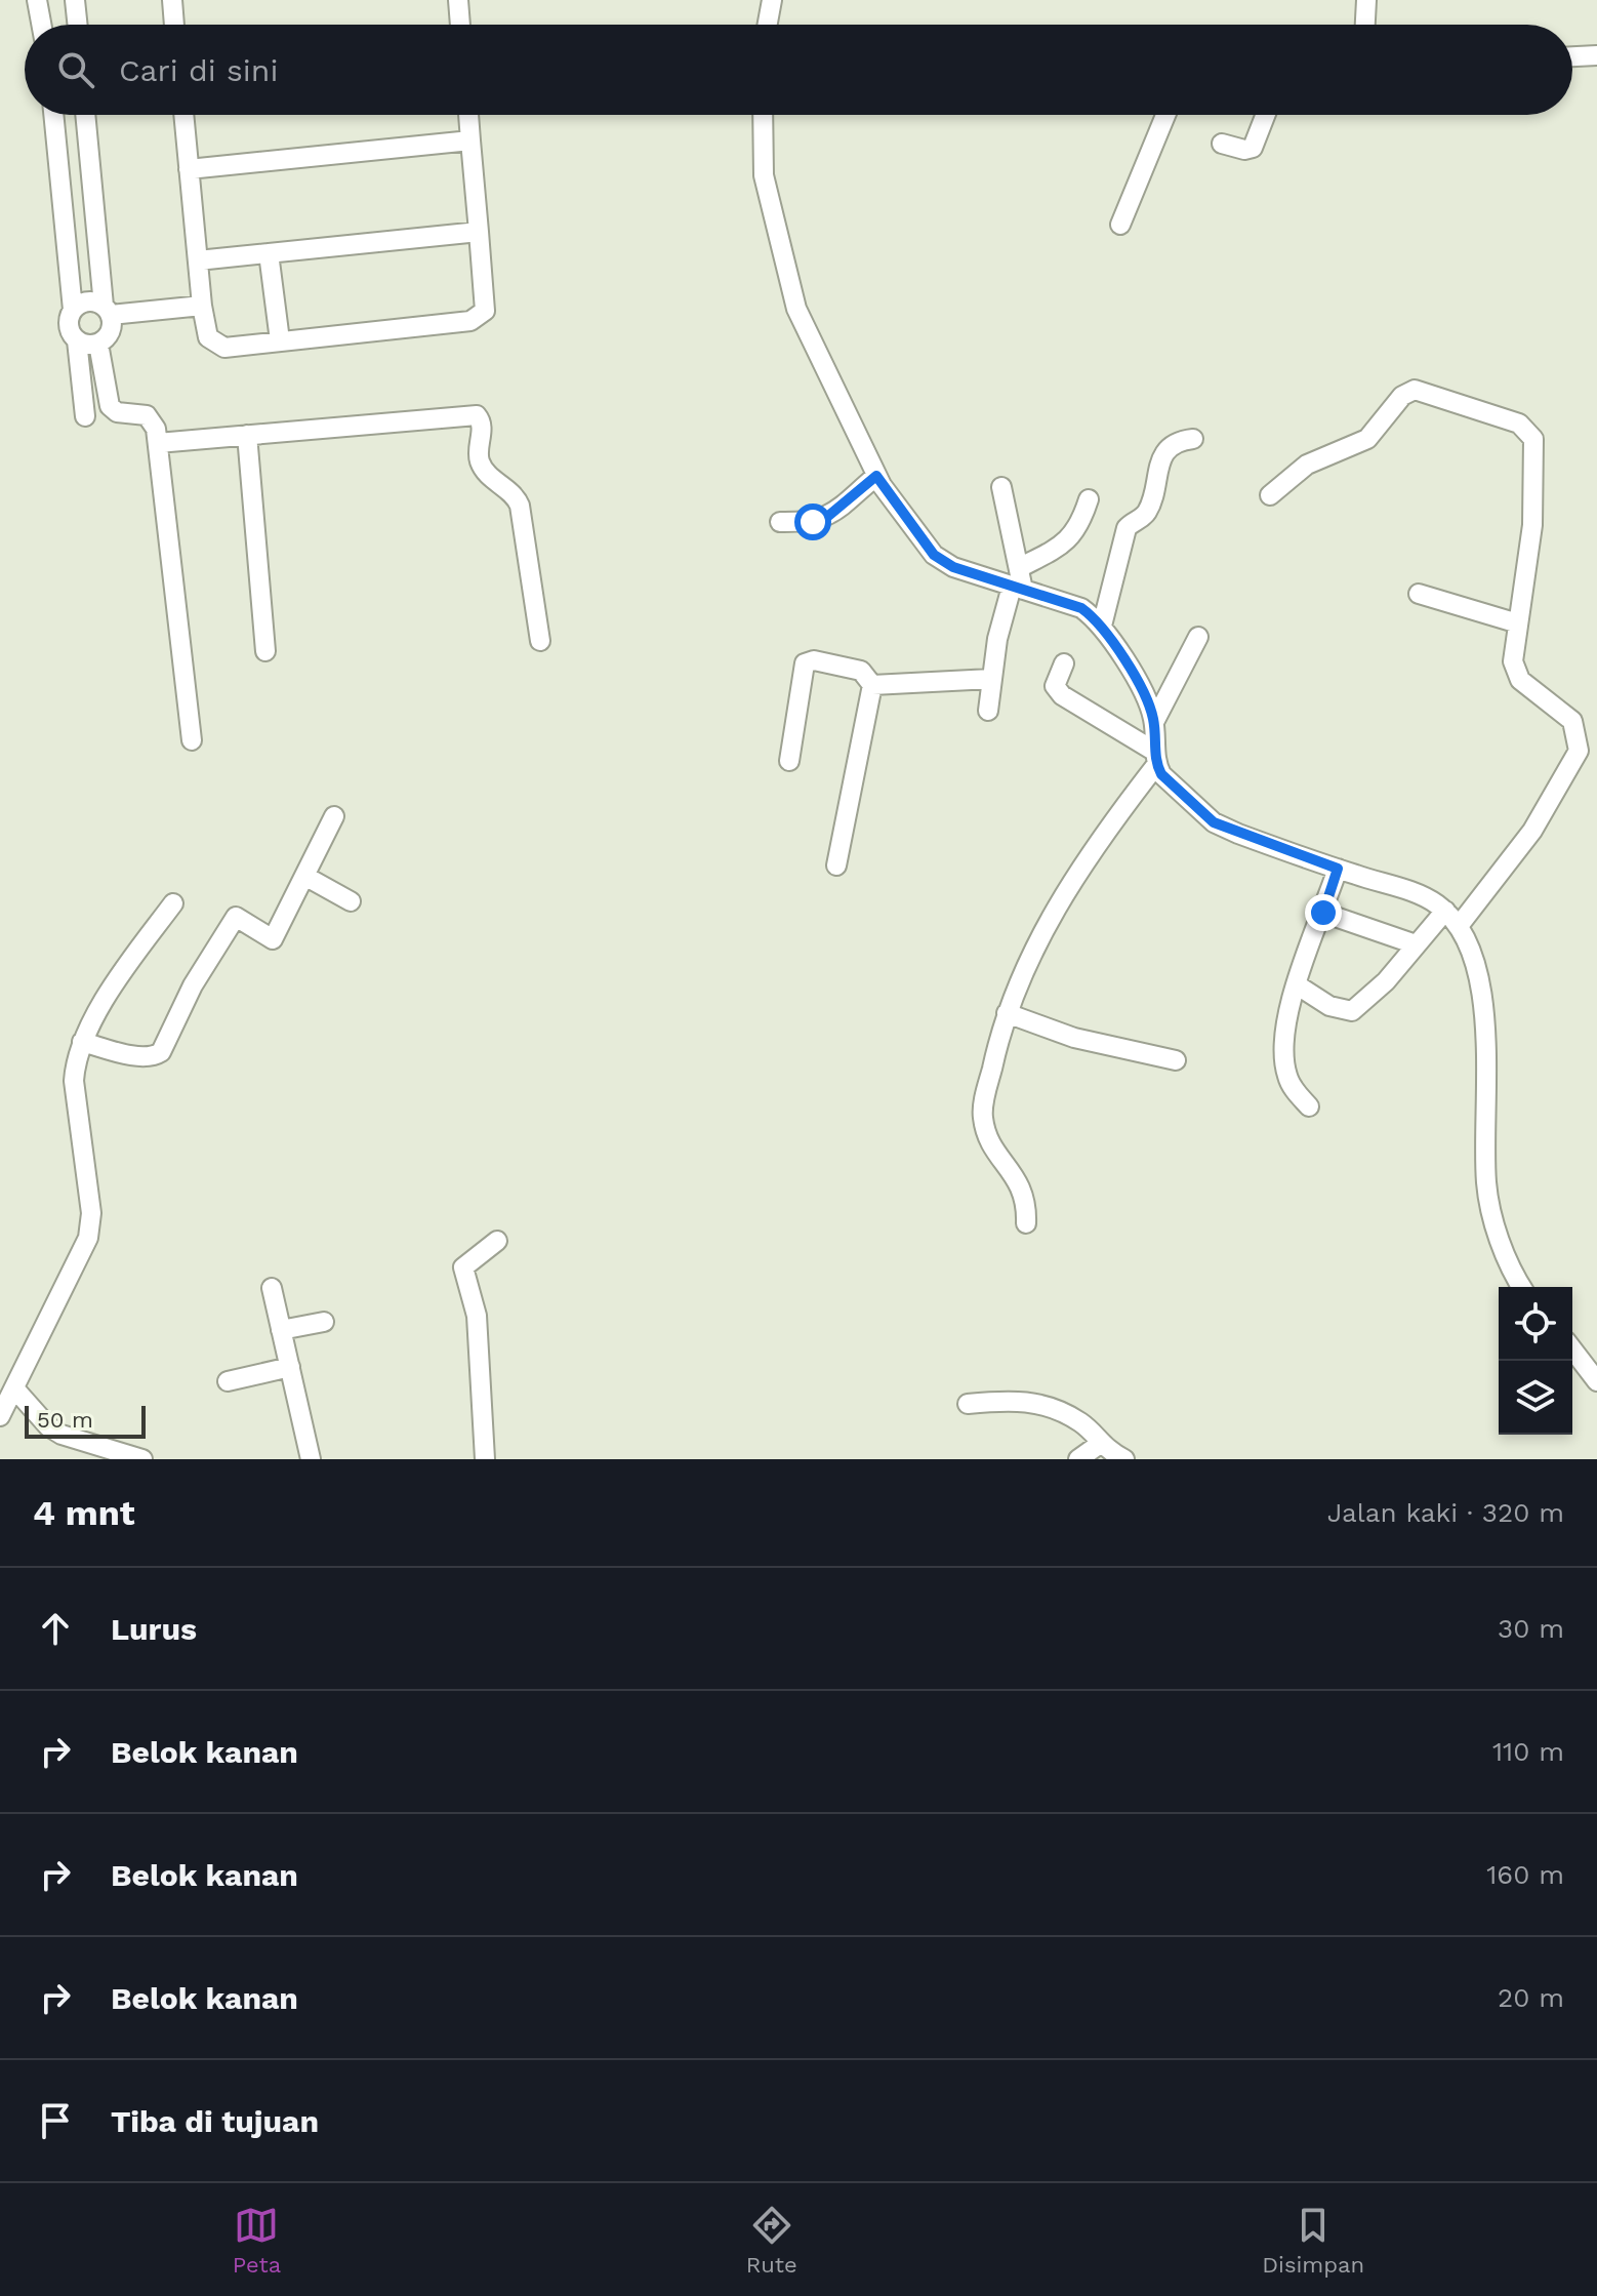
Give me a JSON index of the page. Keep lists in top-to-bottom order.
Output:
{
  "scale_bar": "50 m",
  "page": {
    "search": "Cari di sini",
    "scale": "50 m",
    "heading": ["4 mnt", "Jalan kaki · 320 m"],
    "list": [
      ["Lurus", "30 m"],
      ["Belok kanan", "110 m"],
      ["Belok kanan", "160 m"],
      ["Belok kanan", "20 m"],
      "Tiba di tujuan"
    ],
    "nav": ["Peta", "Rute", "Disimpan"]
  }
}
